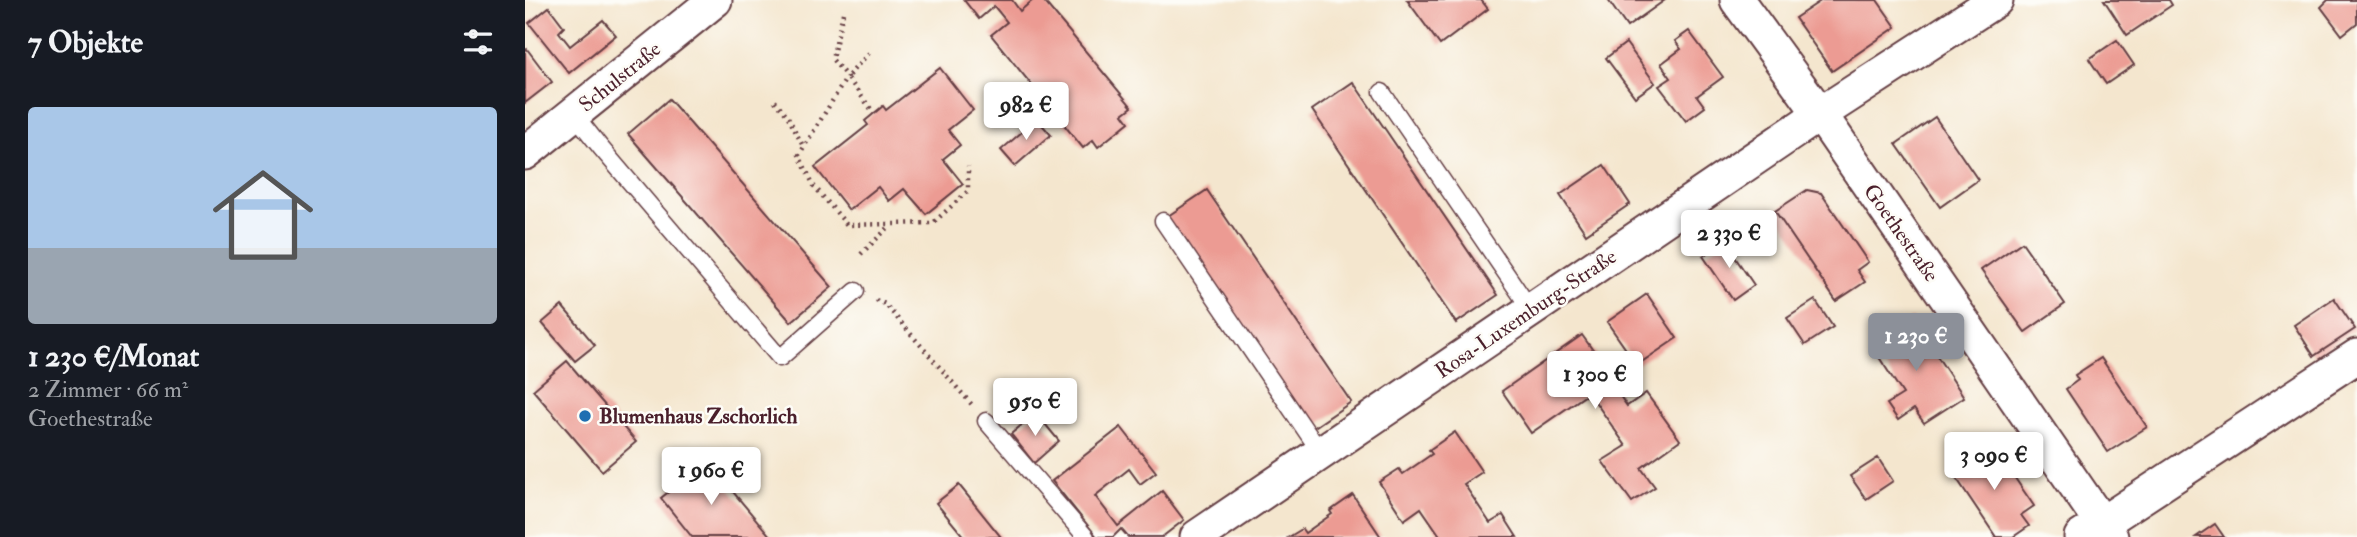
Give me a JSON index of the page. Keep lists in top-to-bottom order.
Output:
{
  "streets": {
    "street": ["Schulstraße", "Goethestraße", "Rosa-Luxemburg-Straße"]
  },
  "crossings": [
    ["Goethestraße", "Rosa-Luxemburg-Straße"]
  ],
  "places": ["Blumenhaus Zschorlich"],
  "page": {
    "heading": "7 Objekte",
    "price": [
      "982 €",
      "2 330 €",
      "1 230 €",
      "1 300 €",
      "950 €",
      "3 090 €",
      "1 960 €"
    ],
    "list": [
      {
        "name": "1 230 €/Monat",
        "note": "2 Zimmer · 66 m² · Goethestraße"
      }
    ]
  }
}
